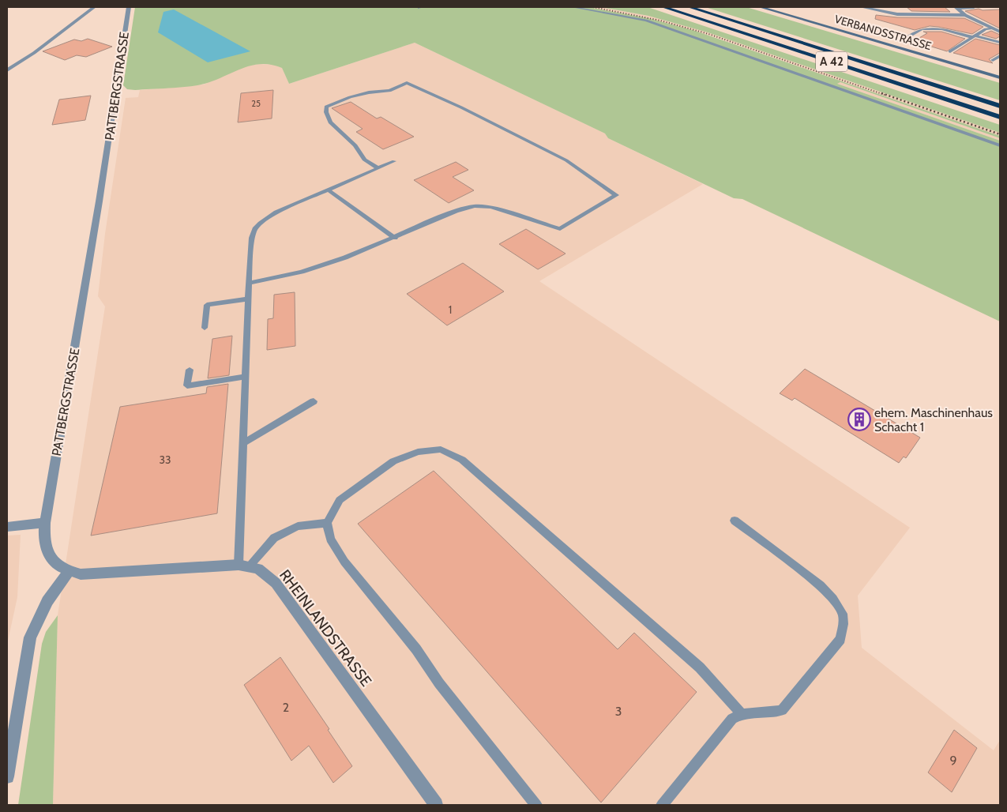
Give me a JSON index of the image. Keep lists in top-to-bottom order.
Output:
{
  "streets": {
    "highway": ["A 42"],
    "main road": ["VERBANDSSTRASSE"],
    "street": ["PATTBERGSTRASSE", "RHEINLANDSTRASSE"]
  },
  "crossings": [
    ["PATTBERGSTRASSE", "RHEINLANDSTRASSE"]
  ],
  "places": {
    "building": ["ehem. Maschinenhaus Schacht 1"]
  },
  "house_numbers": [
    "25",
    "1",
    "33",
    "2",
    "3",
    "9"
  ]
}
